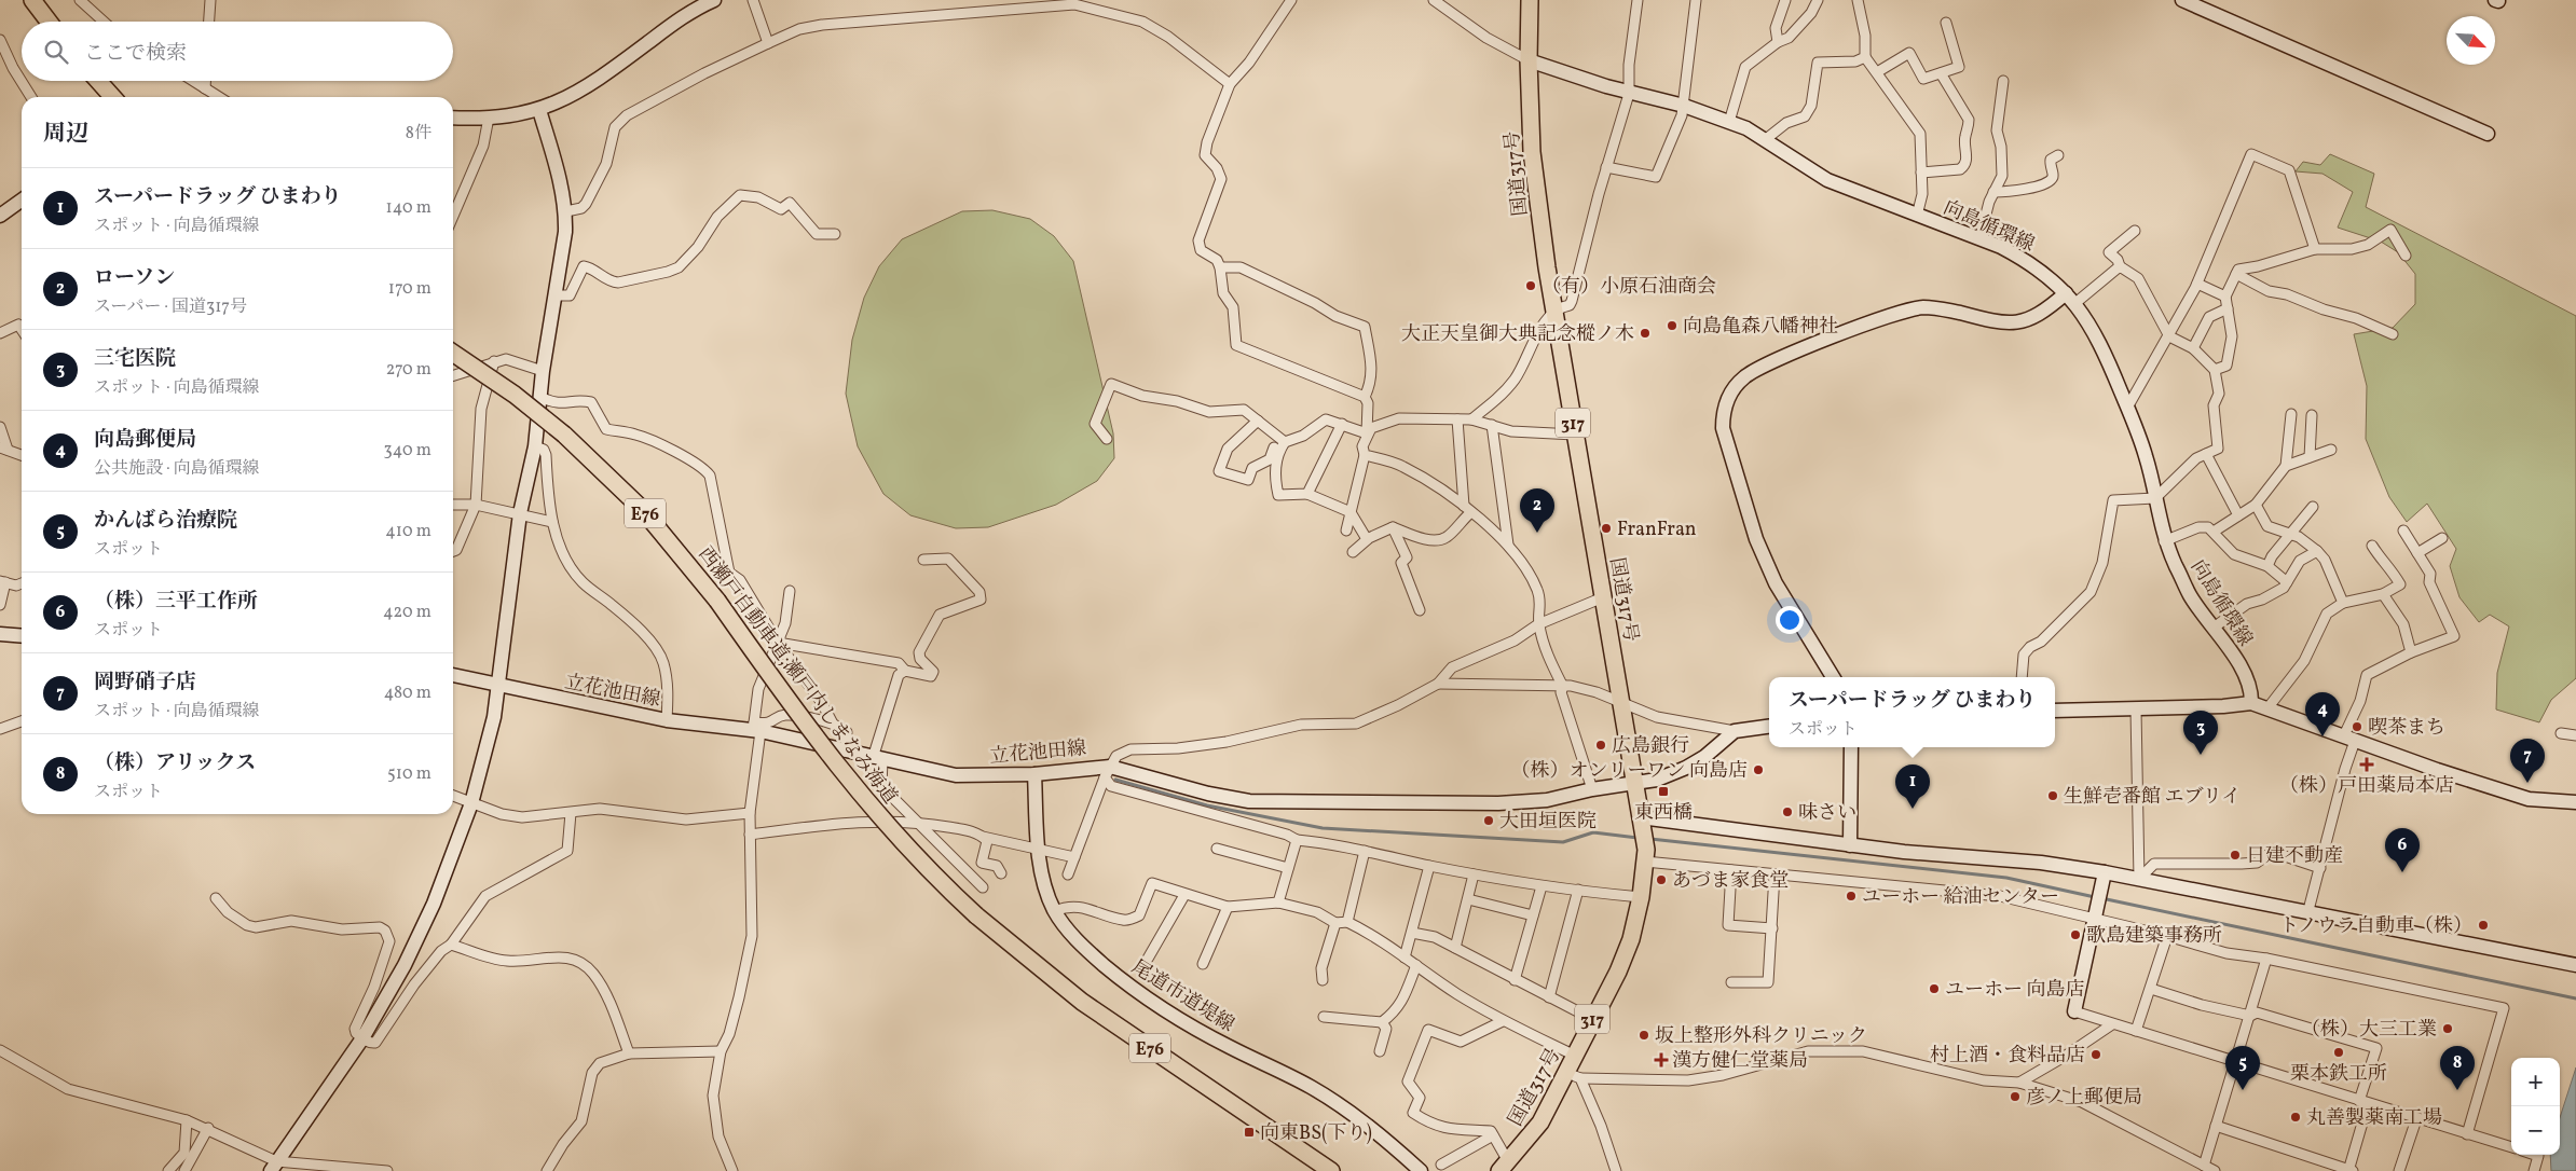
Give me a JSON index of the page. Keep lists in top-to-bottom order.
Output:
{
  "streets": {
    "highway": [
      "国道317号",
      "317",
      "E76",
      "西瀬戸自動車道;瀬戸内しまなみ海道"
    ],
    "street": ["向島循環線", "立花池田線", "尾道市道堤線"]
  },
  "crossings": [
    ["国道317号", "向島循環線"],
    ["国道317号", "立花池田線"],
    ["立花池田線", "尾道市道堤線"]
  ],
  "places": {
    "other": [
      "（有）小原石油商会",
      "向島亀森八幡神社",
      "大正天皇御大典記念樅ノ木",
      "FranFran",
      "喫茶まち",
      "広島銀行",
      "（株）オンリーワン 向島店",
      "生鮮壱番館 エブリイ",
      "味さい",
      "大田垣医院",
      "日建不動産",
      "あづま家食堂",
      "ユーホー 給油センター",
      "トノウラ自動車（株）",
      "歌島建築事務所",
      "ユーホー 向島店",
      "（株）大三工業",
      "坂上整形外科クリニック",
      "栗本鉄工所",
      "村上酒・食料品店",
      "彦ノ上郵便局",
      "丸善製薬南工場"
    ],
    "health": ["（株）戸田薬局本店", "漢方健仁堂薬局"],
    "transit": ["東西橋", "向東BS(下り)"]
  },
  "north": "bottom right",
  "page": {
    "search": "ここで検索",
    "heading": ["周辺", "8件"],
    "list": [
      {
        "mark": "1",
        "name": "スーパードラッグ ひまわり",
        "note": "スポット · 向島循環線",
        "value": "140 m"
      },
      {
        "mark": "2",
        "name": "ローソン",
        "note": "スーパー · 国道317号",
        "value": "170 m"
      },
      {
        "mark": "3",
        "name": "三宅医院",
        "note": "スポット · 向島循環線",
        "value": "270 m"
      },
      {
        "mark": "4",
        "name": "向島郵便局",
        "note": "公共施設 · 向島循環線",
        "value": "340 m"
      },
      {
        "mark": "5",
        "name": "かんばら治療院",
        "note": "スポット",
        "value": "410 m"
      },
      {
        "mark": "6",
        "name": "（株）三平工作所",
        "note": "スポット",
        "value": "420 m"
      },
      {
        "mark": "7",
        "name": "岡野硝子店",
        "note": "スポット · 向島循環線",
        "value": "480 m"
      },
      {
        "mark": "8",
        "name": "（株）アリックス",
        "note": "スポット",
        "value": "510 m"
      }
    ],
    "pins": [
      "2",
      "4",
      "3",
      "7",
      "1",
      "6",
      "5",
      "8"
    ],
    "popup": ["スーパードラッグ ひまわり", "スポット"],
    "map_buttons": ["+", "−"]
  }
}
